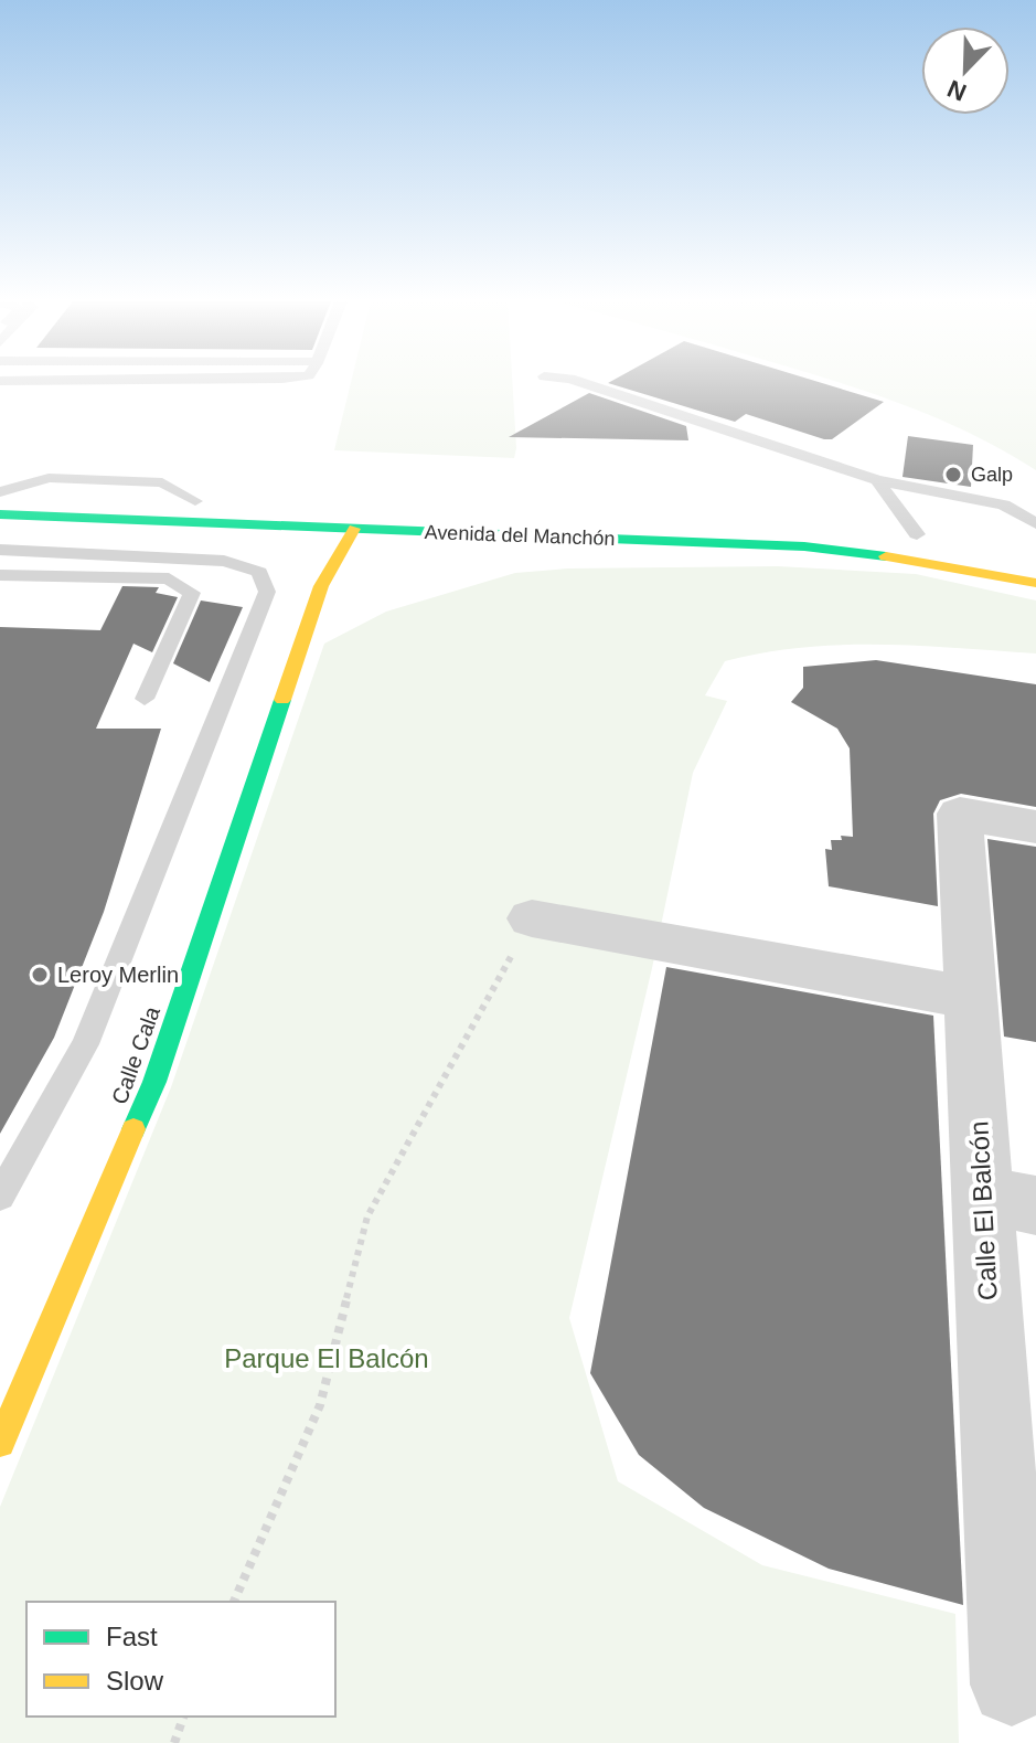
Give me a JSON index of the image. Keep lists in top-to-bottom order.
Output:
{
  "streets": {
    "main road": ["Avenida del Manchón", "Calle Cala"],
    "street": ["Calle El Balcón"]
  },
  "crossings": [
    ["Avenida del Manchón", "Calle Cala"]
  ],
  "parks": ["Parque El Balcón"],
  "places": ["Galp", "Leroy Merlin"],
  "legend": ["Fast", "Slow"],
  "north": "bottom left"
}
